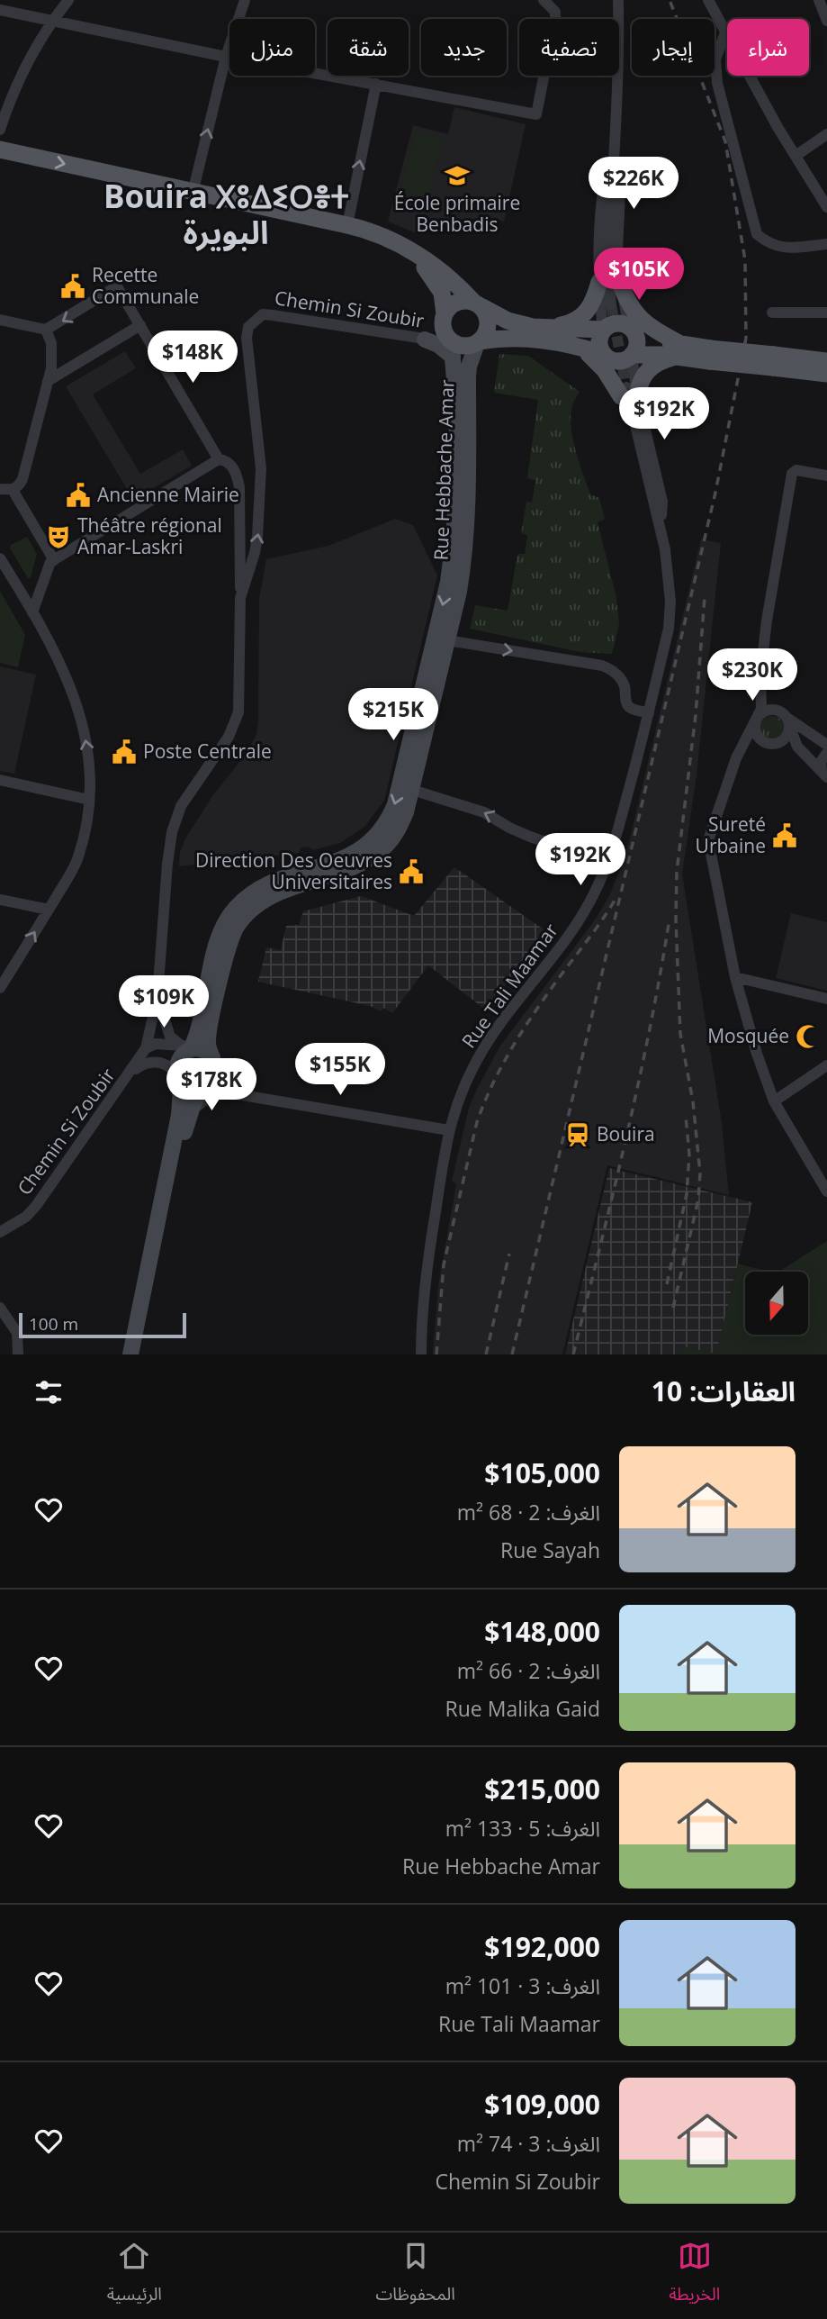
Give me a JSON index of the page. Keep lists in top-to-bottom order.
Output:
{
  "streets": {
    "main road": ["Rue Hebbache Amar"],
    "street": ["Chemin Si Zoubir", "Rue Tali Maamar"]
  },
  "districts": ["Bouira ⵝⵓⵠⵉⵔⴻⵜ البويرة"],
  "places": {
    "school or university": ["École primaire Benbadis"],
    "public building": [
      "Recette Communale",
      "Ancienne Mairie",
      "Poste Centrale",
      "Sureté Urbaine",
      "Direction Des Oeuvres Universitaires"
    ],
    "theatre": ["Théâtre régional Amar-Laskri"],
    "mosque": ["Mosquée"],
    "station": ["Bouira"]
  },
  "scale_bar": "100 m",
  "north": "bottom",
  "page": {
    "chip": [
      "شراء",
      "إيجار",
      "تصفية",
      "جديد",
      "شقة",
      "منزل"
    ],
    "price": [
      "$226K",
      "$105K",
      "$148K",
      "$192K",
      "$230K",
      "$215K",
      "$192K",
      "$109K",
      "$155K",
      "$178K"
    ],
    "scale": "100 m",
    "heading": "العقارات: 10",
    "list": [
      {
        "name": "$105,000",
        "note": "الغرف: 2 · 68 m² · Rue Sayah"
      },
      {
        "name": "$148,000",
        "note": "الغرف: 2 · 66 m² · Rue Malika Gaid"
      },
      {
        "name": "$215,000",
        "note": "الغرف: 5 · 133 m² · Rue Hebbache Amar"
      },
      {
        "name": "$192,000",
        "note": "الغرف: 3 · 101 m² · Rue Tali Maamar"
      },
      {
        "name": "$109,000",
        "note": "الغرف: 3 · 74 m² · Chemin Si Zoubir"
      }
    ],
    "tabs": ["الخريطة", "المحفوظات", "الرئيسية"]
  }
}
